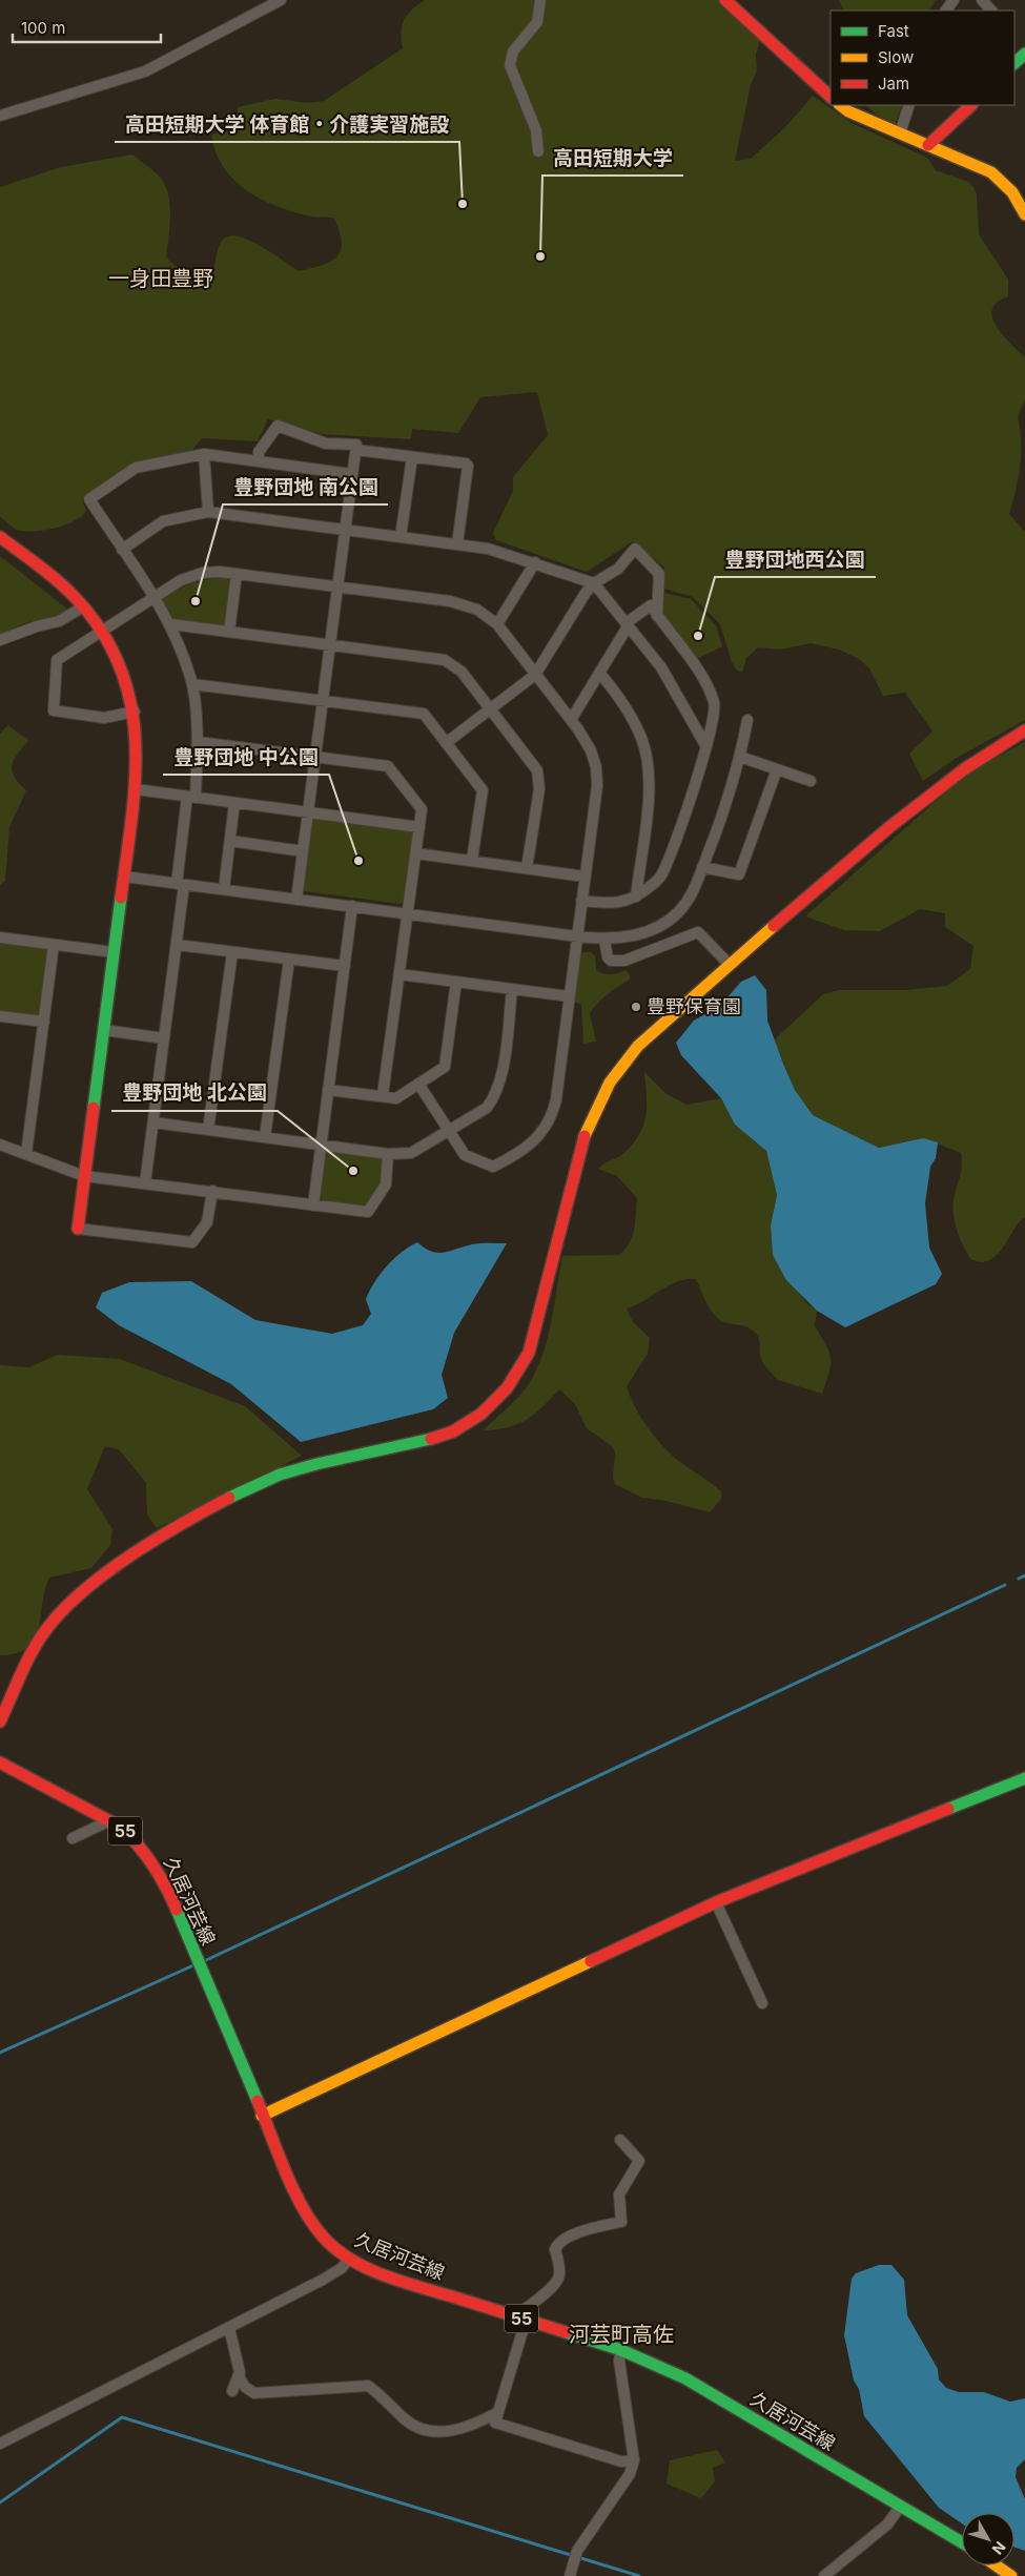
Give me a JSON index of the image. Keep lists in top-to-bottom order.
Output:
{
  "streets": {
    "street": ["55", "久居河芸線"]
  },
  "districts": ["一身田豊野", "河芸町高佐"],
  "places": [
    "高田短期大学 体育館・介護実習施設",
    "高田短期大学",
    "豊野団地 南公園",
    "豊野団地西公園",
    "豊野団地 中公園",
    "豊野保育園",
    "豊野団地 北公園"
  ],
  "legend": ["Fast", "Slow", "Jam"],
  "scale_bar": "100 m",
  "north": "bottom right"
}
